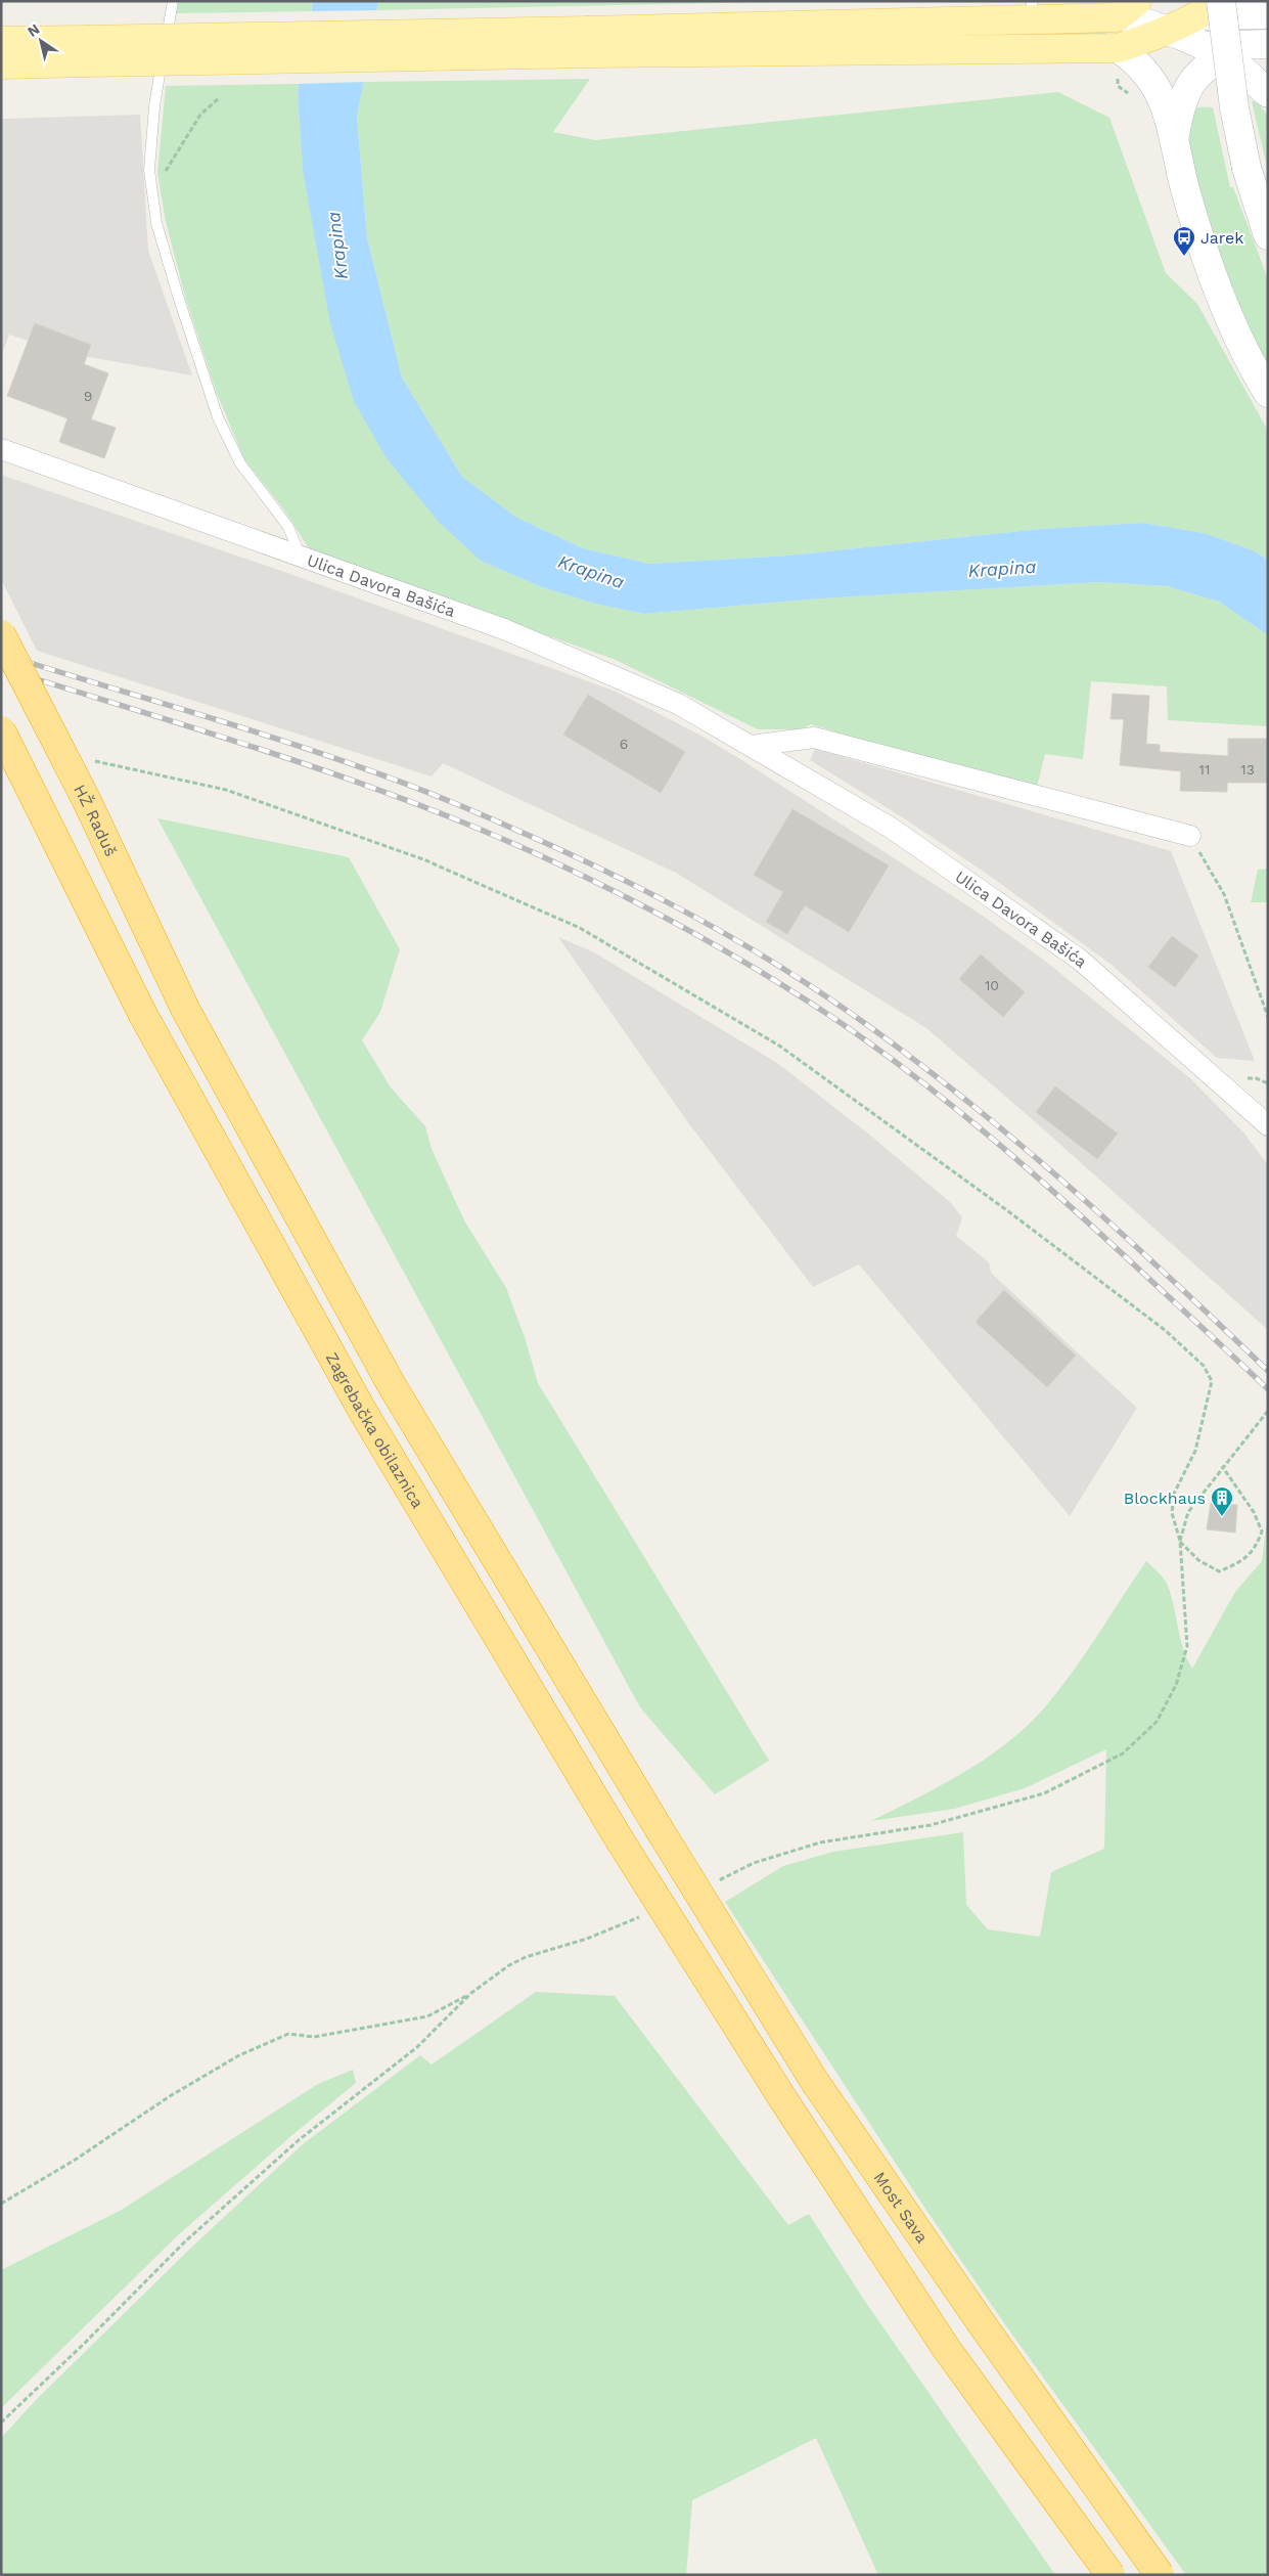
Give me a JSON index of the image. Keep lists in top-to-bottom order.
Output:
{
  "streets": {
    "highway": ["HŽ Raduš", "Zagrebačka obilaznica", "Most Sava"],
    "street": ["Ulica Davora Bašića"]
  },
  "crossings": [
    ["HŽ Raduš", "Most Sava"]
  ],
  "water": ["Krapina"],
  "places": {
    "bus stop": ["Jarek"],
    "building": ["Blockhaus"]
  },
  "house_numbers": [
    "9",
    "6",
    "11",
    "13",
    "10"
  ],
  "north": "top left"
}
